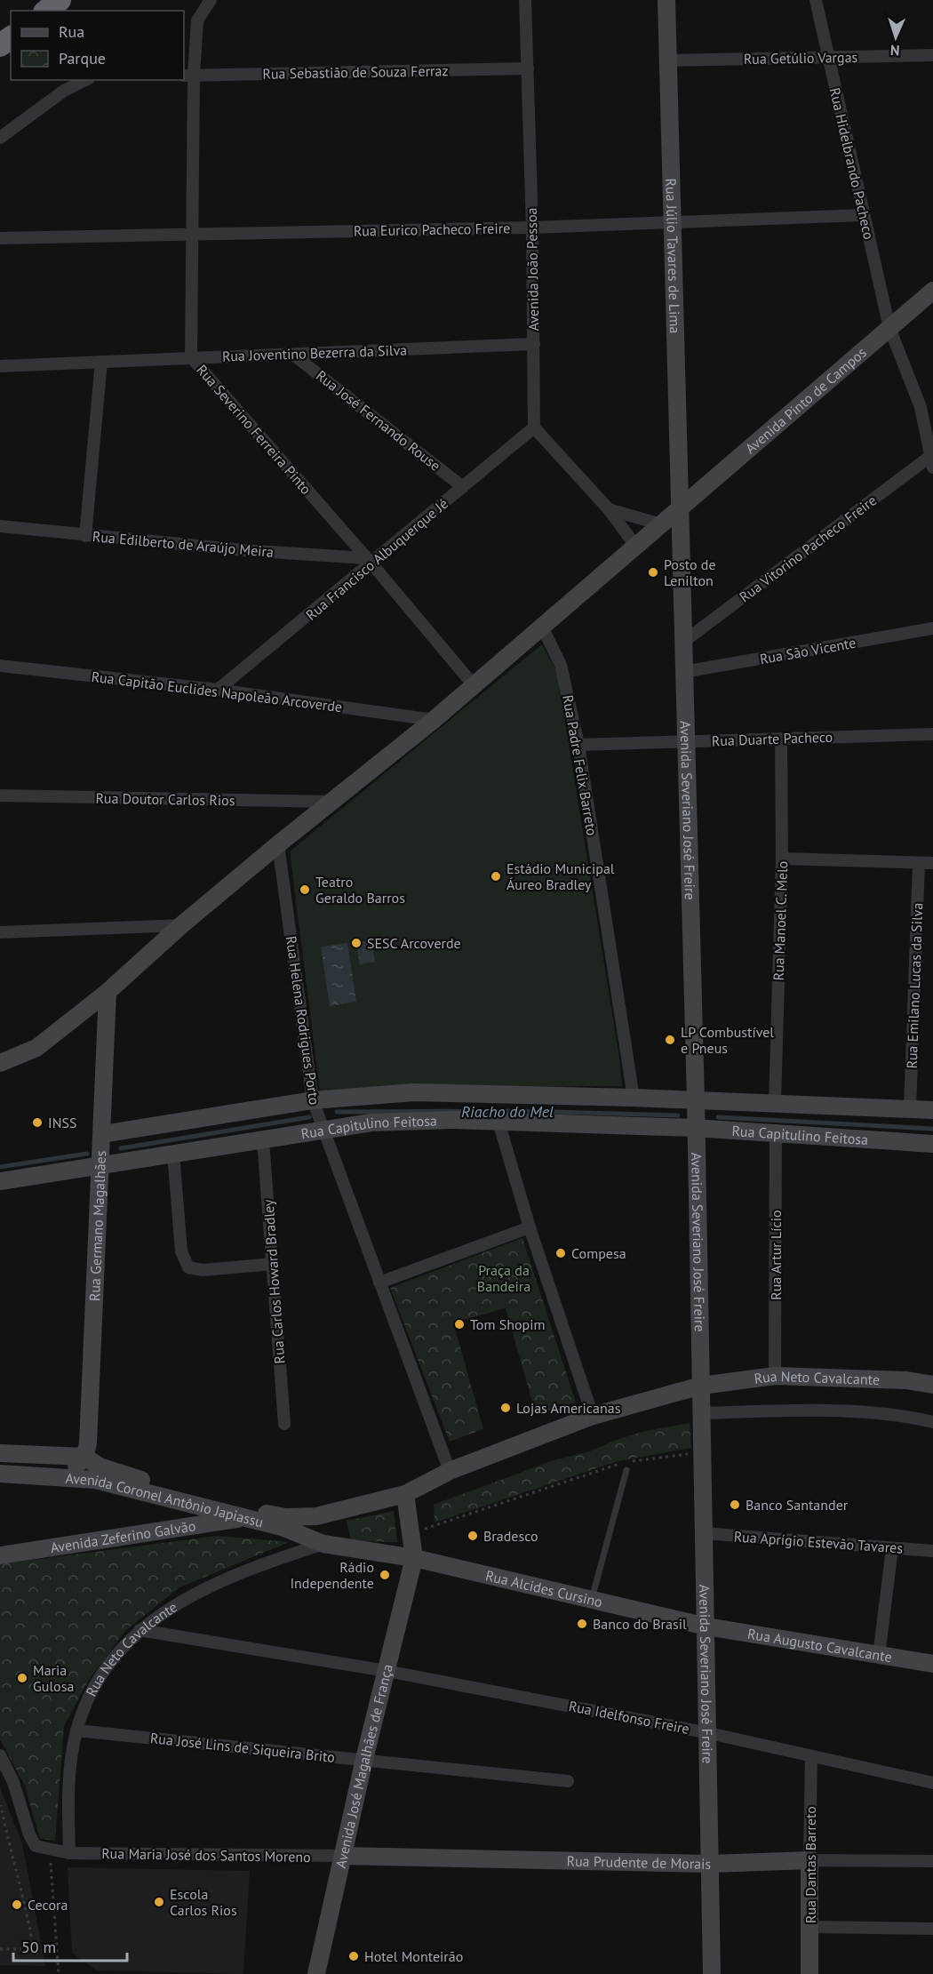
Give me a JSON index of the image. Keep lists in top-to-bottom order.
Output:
{
  "streets": {
    "street": [
      "Rua Getúlio Vargas",
      "Rua Sebastião de Souza Ferraz",
      "Rua Hidelbrando Pacheco",
      "Rua Eurico Pacheco Freire",
      "Rua Júlio Tavares de Lima",
      "Avenida João Pessoa",
      "Rua Joventino Bezerra da Silva",
      "Avenida Pinto de Campos",
      "Rua José Fernando Rouse",
      "Rua Severino Ferreira Pinto",
      "Rua Edilberto de Araújo Meira",
      "Rua Vitorino Pacheco Freire",
      "Rua Francisco Albuquerque Jé",
      "Rua São Vicente",
      "Rua Capitão Euclides Napoleão Arcoverde",
      "Rua Duarte Pacheco",
      "Rua Padre Felix Barreto",
      "Rua Doutor Carlos Rios",
      "Avenida Severiano José Freire",
      "Rua Manoel C. Melo",
      "Rua Emilano Lucas da Silva",
      "Rua Helena Rodrigues Porto",
      "Rua Capitulino Feitosa",
      "Rua Germano Magalhães",
      "Rua Artur Lício",
      "Rua Carlos Howard Bradley",
      "Rua Neto Cavalcante",
      "Avenida Coronel Antônio Japiassu",
      "Avenida Zeferino Galvão",
      "Rua Aprígio Estevão Tavares",
      "Rua Alcides Cursino",
      "Rua Augusto Cavalcante",
      "Rua Idelfonso Freire",
      "Rua José Lins de Siqueira Brito",
      "Avenida José Magalhães de França",
      "Rua Maria José dos Santos Moreno",
      "Rua Prudente de Morais",
      "Rua Dantas Barreto"
    ]
  },
  "crossings": [
    ["Rua Getúlio Vargas", "Rua Hidelbrando Pacheco"],
    ["Rua Getúlio Vargas", "Rua Júlio Tavares de Lima"],
    ["Rua Sebastião de Souza Ferraz", "Avenida João Pessoa"],
    ["Rua Sebastião de Souza Ferraz", "Rua Severino Ferreira Pinto"],
    ["Rua Hidelbrando Pacheco", "Rua Eurico Pacheco Freire"],
    ["Rua Hidelbrando Pacheco", "Avenida Pinto de Campos"],
    ["Rua Hidelbrando Pacheco", "Rua Vitorino Pacheco Freire"],
    ["Rua Eurico Pacheco Freire", "Rua Júlio Tavares de Lima"],
    ["Rua Eurico Pacheco Freire", "Avenida João Pessoa"],
    ["Rua Eurico Pacheco Freire", "Rua Severino Ferreira Pinto"],
    ["Rua Júlio Tavares de Lima", "Avenida Pinto de Campos"],
    ["Rua Júlio Tavares de Lima", "Avenida Severiano José Freire"],
    ["Avenida João Pessoa", "Rua Joventino Bezerra da Silva"],
    ["Avenida João Pessoa", "Rua Francisco Albuquerque Jé"],
    ["Rua Joventino Bezerra da Silva", "Rua José Fernando Rouse"],
    ["Rua Joventino Bezerra da Silva", "Rua Severino Ferreira Pinto"],
    ["Avenida Pinto de Campos", "Rua Severino Ferreira Pinto"],
    ["Avenida Pinto de Campos", "Rua Capitão Euclides Napoleão Arcoverde"],
    ["Avenida Pinto de Campos", "Rua Padre Felix Barreto"],
    ["Avenida Pinto de Campos", "Rua Doutor Carlos Rios"],
    ["Avenida Pinto de Campos", "Avenida Severiano José Freire"],
    ["Avenida Pinto de Campos", "Rua Helena Rodrigues Porto"],
    ["Avenida Pinto de Campos", "Rua Germano Magalhães"],
    ["Rua José Fernando Rouse", "Rua Francisco Albuquerque Jé"],
    ["Rua Severino Ferreira Pinto", "Rua Edilberto de Araújo Meira"],
    ["Rua Severino Ferreira Pinto", "Rua Francisco Albuquerque Jé"],
    ["Rua Edilberto de Araújo Meira", "Rua Francisco Albuquerque Jé"],
    ["Rua Vitorino Pacheco Freire", "Avenida Severiano José Freire"],
    ["Rua Francisco Albuquerque Jé", "Rua Capitão Euclides Napoleão Arcoverde"],
    ["Rua São Vicente", "Avenida Severiano José Freire"],
    ["Rua Duarte Pacheco", "Rua Padre Felix Barreto"],
    ["Rua Duarte Pacheco", "Avenida Severiano José Freire"],
    ["Rua Duarte Pacheco", "Rua Manoel C. Melo"],
    ["Rua Padre Felix Barreto", "Rua Capitulino Feitosa"],
    ["Avenida Severiano José Freire", "Rua Capitulino Feitosa"],
    ["Avenida Severiano José Freire", "Rua Neto Cavalcante"],
    ["Avenida Severiano José Freire", "Rua Aprígio Estevão Tavares"],
    ["Avenida Severiano José Freire", "Rua Alcides Cursino"],
    ["Avenida Severiano José Freire", "Rua Augusto Cavalcante"],
    ["Avenida Severiano José Freire", "Rua Idelfonso Freire"],
    ["Avenida Severiano José Freire", "Rua Prudente de Morais"],
    ["Rua Manoel C. Melo", "Rua Capitulino Feitosa"],
    ["Rua Emilano Lucas da Silva", "Rua Capitulino Feitosa"],
    ["Rua Helena Rodrigues Porto", "Rua Capitulino Feitosa"],
    ["Rua Capitulino Feitosa", "Rua Germano Magalhães"],
    ["Rua Capitulino Feitosa", "Rua Artur Lício"],
    ["Rua Capitulino Feitosa", "Rua Carlos Howard Bradley"],
    ["Rua Germano Magalhães", "Avenida Coronel Antônio Japiassu"],
    ["Rua Artur Lício", "Rua Neto Cavalcante"],
    ["Rua Neto Cavalcante", "Avenida Coronel Antônio Japiassu"],
    ["Rua Neto Cavalcante", "Rua Idelfonso Freire"],
    ["Rua Neto Cavalcante", "Rua José Lins de Siqueira Brito"],
    ["Rua Neto Cavalcante", "Rua Maria José dos Santos Moreno"],
    ["Avenida Coronel Antônio Japiassu", "Avenida Zeferino Galvão"],
    ["Avenida Coronel Antônio Japiassu", "Rua Alcides Cursino"],
    ["Avenida Coronel Antônio Japiassu", "Avenida José Magalhães de França"],
    ["Rua Alcides Cursino", "Rua Augusto Cavalcante"],
    ["Rua Alcides Cursino", "Avenida José Magalhães de França"],
    ["Rua Idelfonso Freire", "Avenida José Magalhães de França"],
    ["Rua Idelfonso Freire", "Rua Dantas Barreto"],
    ["Rua José Lins de Siqueira Brito", "Avenida José Magalhães de França"],
    ["Avenida José Magalhães de França", "Rua Maria José dos Santos Moreno"],
    ["Avenida José Magalhães de França", "Rua Prudente de Morais"],
    ["Rua Maria José dos Santos Moreno", "Rua Prudente de Morais"],
    ["Rua Prudente de Morais", "Rua Dantas Barreto"]
  ],
  "water": ["Riacho do Mel"],
  "parks": ["Praça da Bandeira"],
  "places": [
    "Posto de Lenilton",
    "Estádio Municipal Áureo Bradley",
    "Teatro Geraldo Barros",
    "SESC Arcoverde",
    "LP Combustível e Pneus",
    "INSS",
    "Compesa",
    "Tom Shopim",
    "Lojas Americanas",
    "Banco Santander",
    "Bradesco",
    "Rádio Independente",
    "Banco do Brasil",
    "Maria Gulosa",
    "Escola Carlos Rios",
    "Cecora",
    "Hotel Monteirão"
  ],
  "legend": ["Rua", "Parque"],
  "scale_bar": "50 m",
  "north": "bottom"
}
